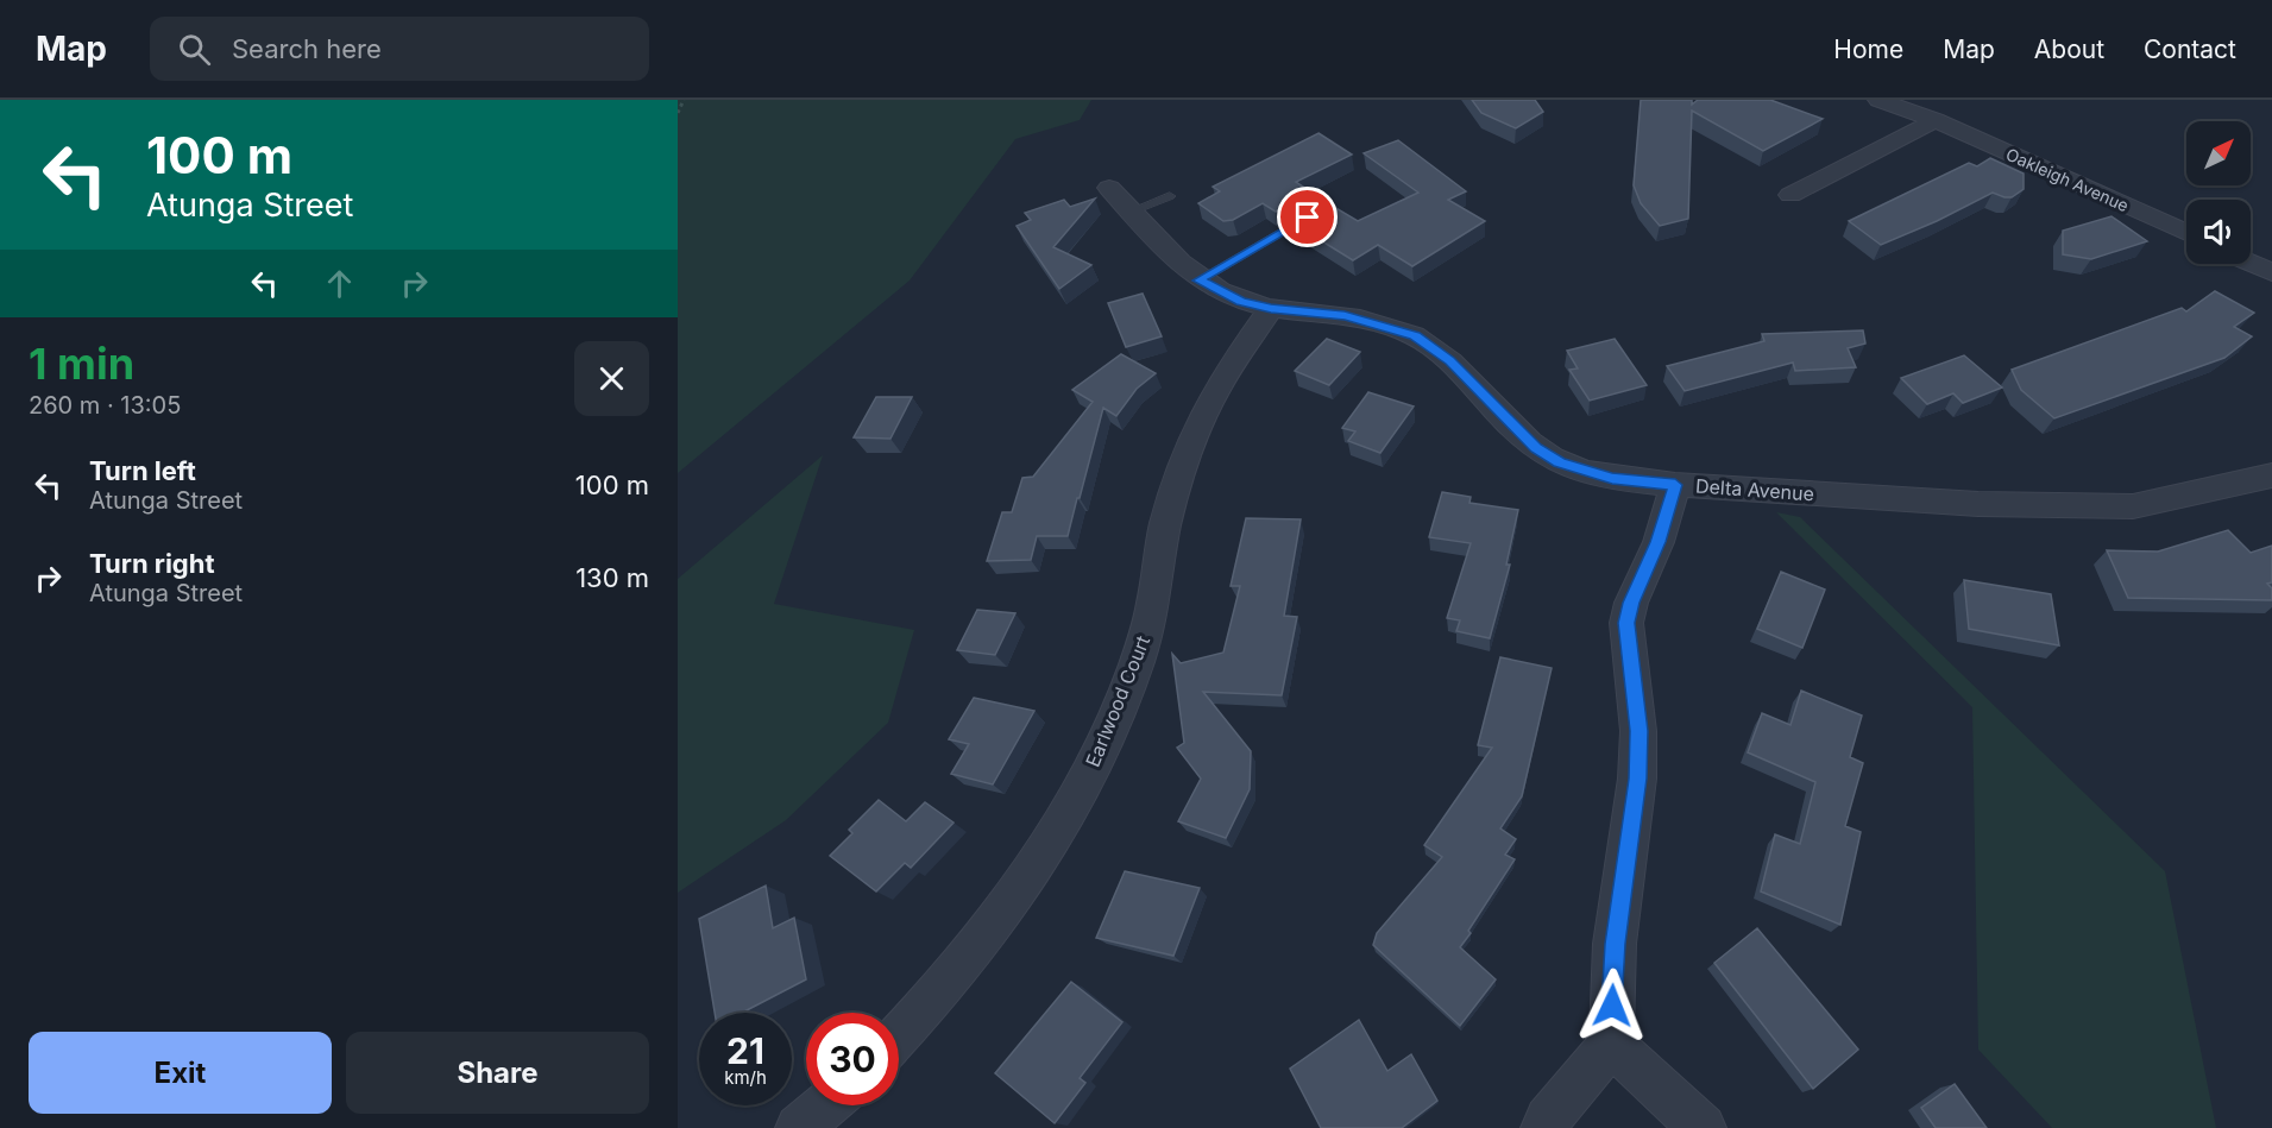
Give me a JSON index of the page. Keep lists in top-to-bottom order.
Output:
{
  "streets": {
    "street": ["Oakleigh Avenue", "Delta Avenue", "Earlwood Court"]
  },
  "north": "top right",
  "page": {
    "header": "Map",
    "search": "Search here",
    "nav": [
      "Home",
      "Map",
      "About",
      "Contact"
    ],
    "turn": ["100 m", "Atunga Street"],
    "heading": ["1 min", "260 m · 13:05"],
    "list": [
      {
        "name": "Turn left",
        "note": "Atunga Street",
        "value": "100 m"
      },
      {
        "name": "Turn right",
        "note": "Atunga Street",
        "value": "130 m"
      }
    ],
    "speed": "21 km/h",
    "limit": "30",
    "buttons": ["Exit", "Share"]
  }
}
